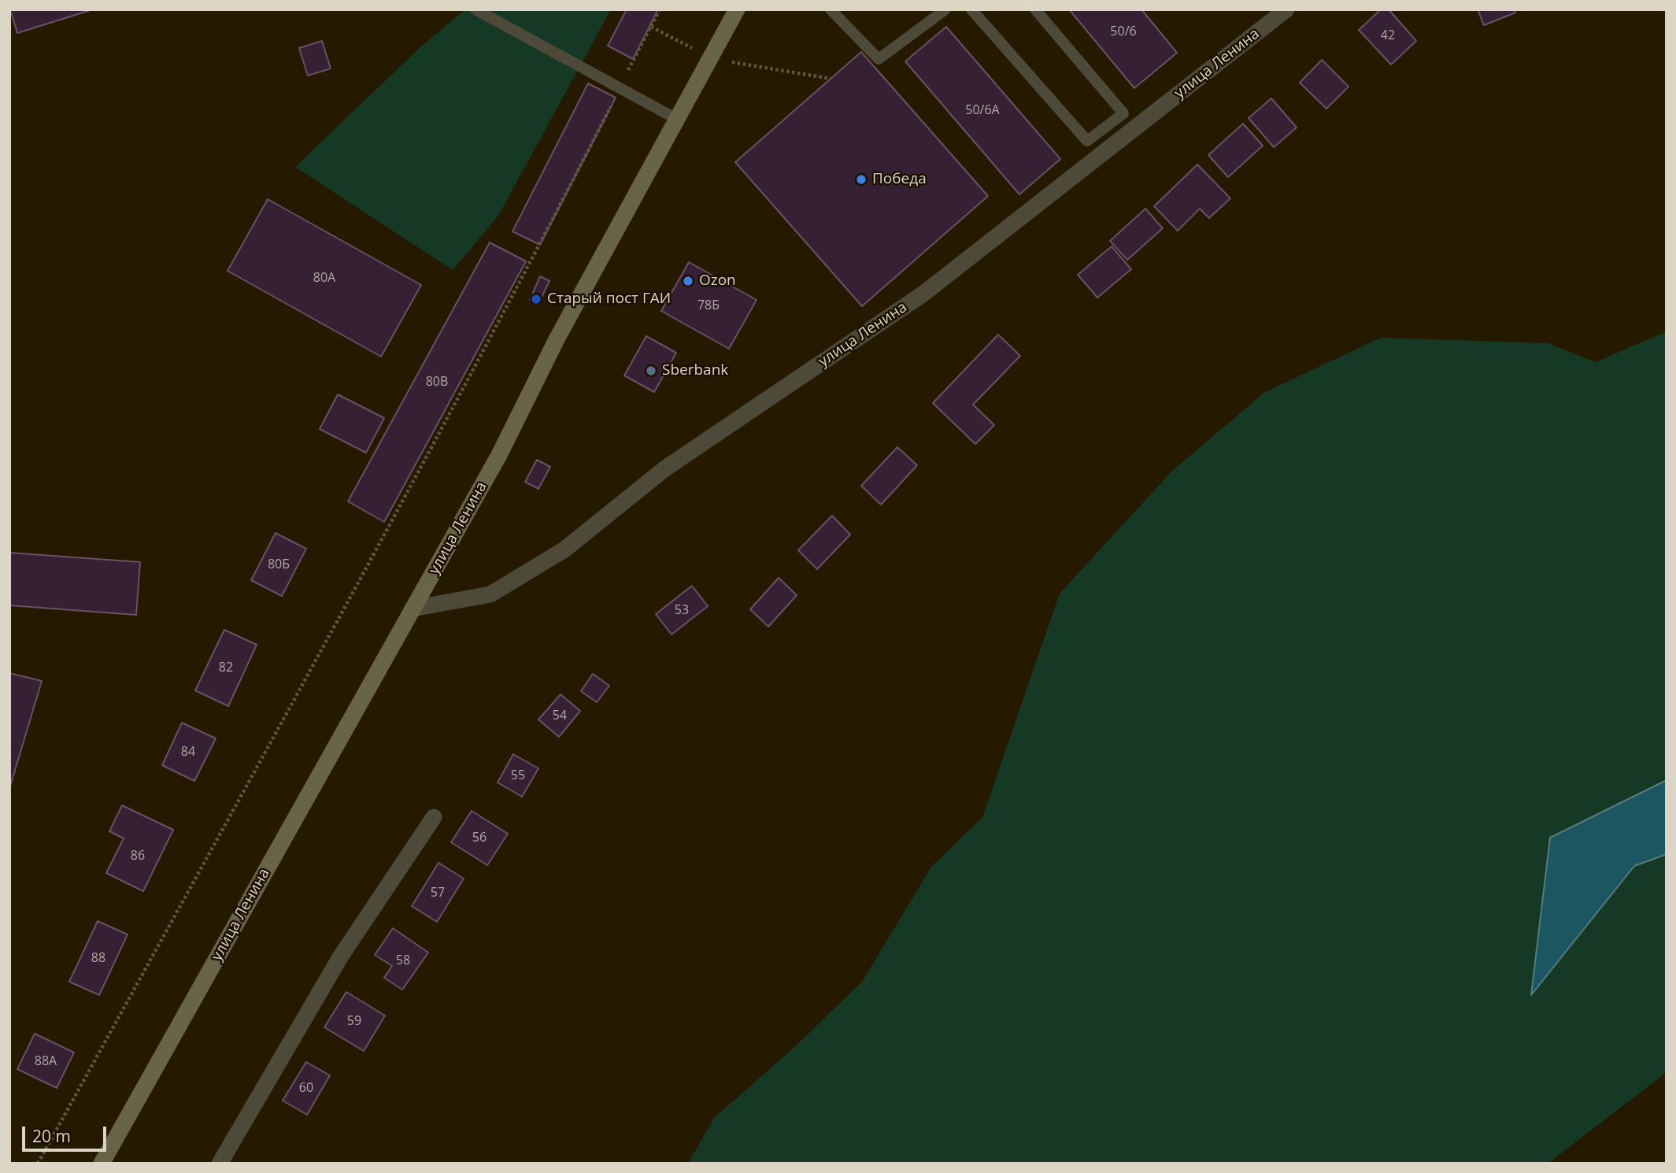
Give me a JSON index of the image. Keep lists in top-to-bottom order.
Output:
{
  "streets": {
    "main road": ["улица Ленина"]
  },
  "places": [
    "Победа",
    "Ozon",
    "Старый пост ГАИ",
    "Sberbank"
  ],
  "house_numbers": [
    "50/6",
    "42",
    "50/6А",
    "80А",
    "78Б",
    "80В",
    "80Б",
    "53",
    "82",
    "54",
    "84",
    "55",
    "56",
    "86",
    "57",
    "88",
    "58",
    "59",
    "88А",
    "60"
  ],
  "scale_bar": "20 m"
}
